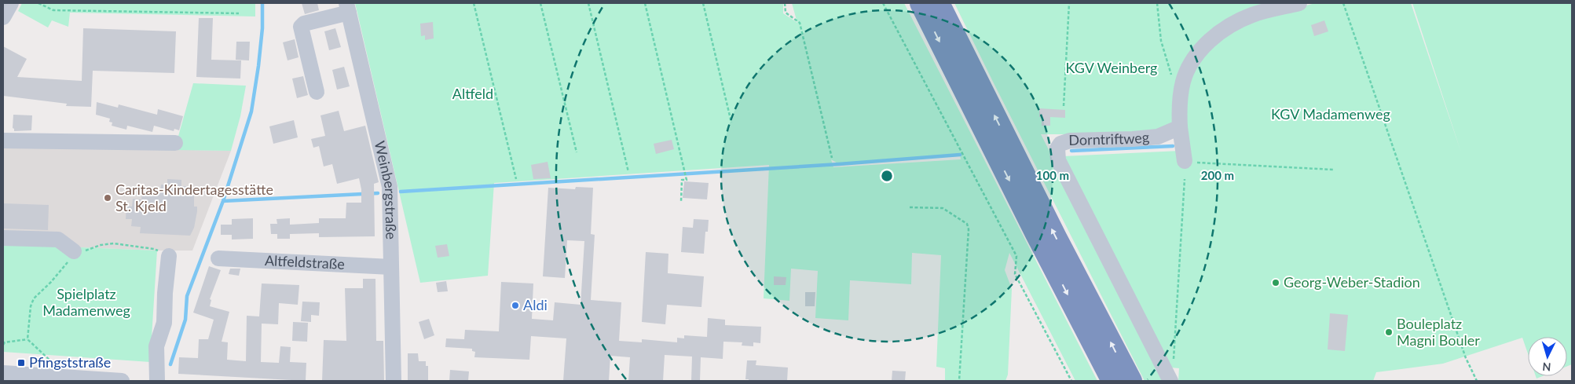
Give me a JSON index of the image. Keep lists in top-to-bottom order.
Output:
{
  "streets": {
    "street": ["Dorntriftweg", "Weinbergstraße", "Altfeldstraße"]
  },
  "crossings": [
    ["Weinbergstraße", "Altfeldstraße"]
  ],
  "parks": [
    "KGV Weinberg",
    "Altfeld",
    "KGV Madamenweg",
    "Spielplatz Madamenweg"
  ],
  "places": {
    "other": [
      "Caritas-Kindertagesstätte St. Kjeld",
      "Georg-Weber-Stadion",
      "Aldi",
      "Bouleplatz Magni Bouler"
    ],
    "transit": ["Pfingststraße"]
  },
  "north": "bottom",
  "rings": ["100 m", "200 m"]
}
